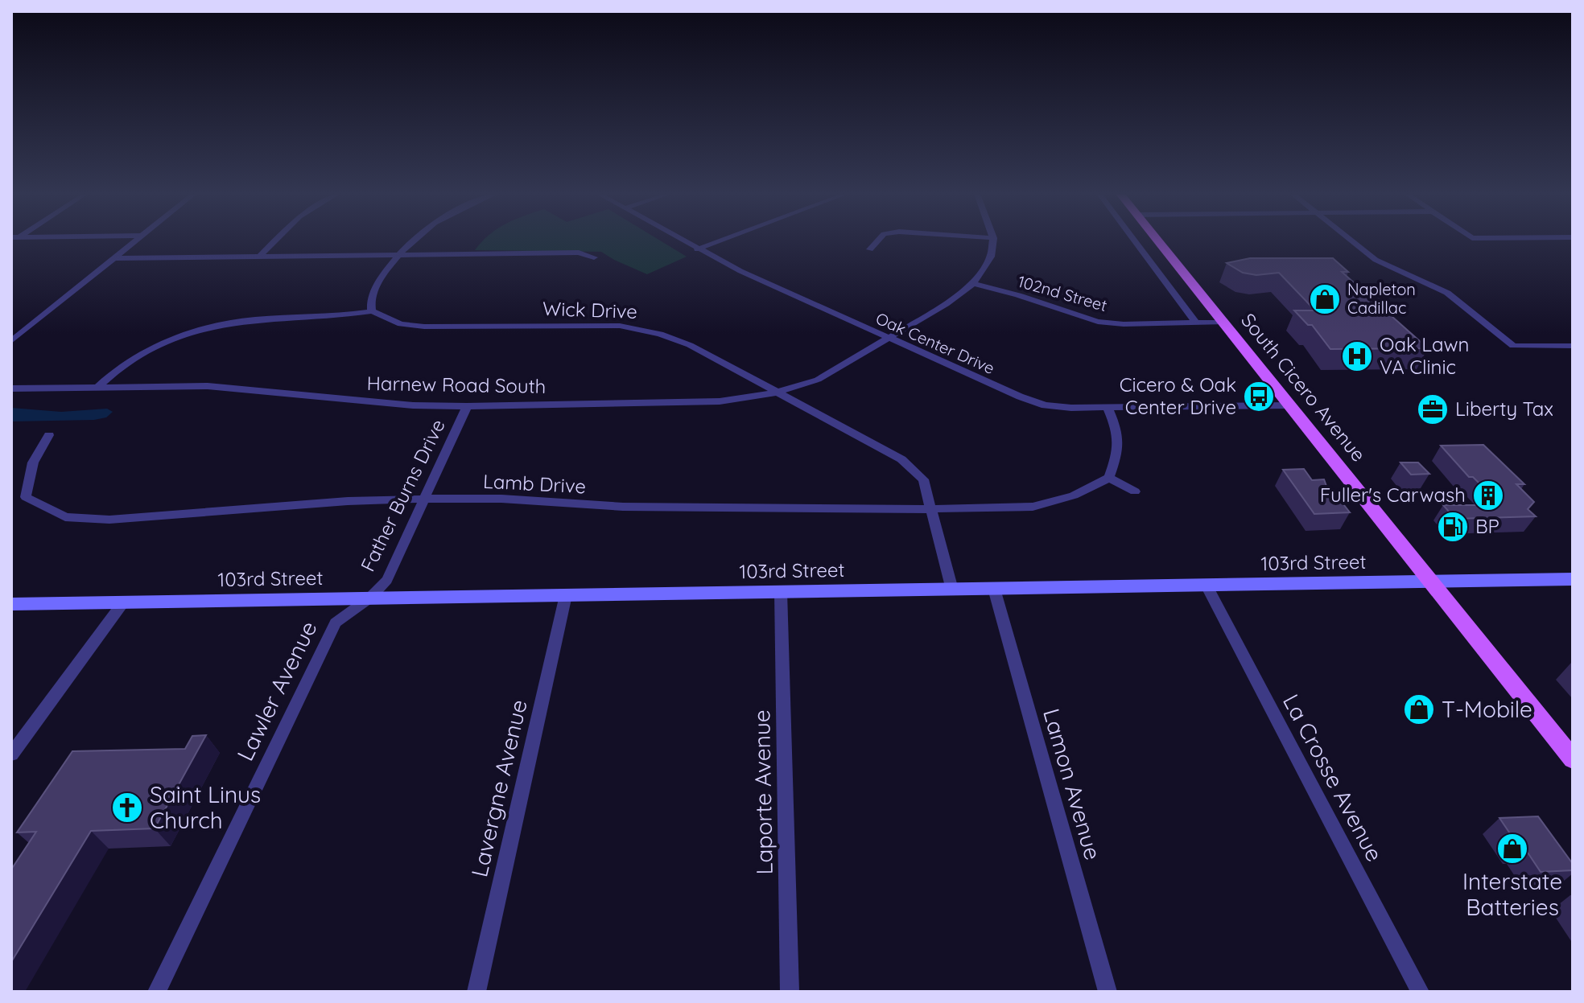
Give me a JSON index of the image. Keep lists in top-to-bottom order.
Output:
{
  "streets": {
    "main road": ["South Cicero Avenue", "103rd Street"],
    "street": [
      "102nd Street",
      "Wick Drive",
      "Oak Center Drive",
      "Harnew Road South",
      "Lamb Drive",
      "Father Burns Drive",
      "Lawler Avenue",
      "La Crosse Avenue",
      "Lamon Avenue",
      "Lavergne Avenue",
      "Laporte Avenue"
    ]
  },
  "crossings": [
    ["102nd Street", "Harnew Road South"],
    ["102nd Street", "South Cicero Avenue"],
    ["Wick Drive", "Harnew Road South"],
    ["Wick Drive", "Lamb Drive"],
    ["Wick Drive", "103rd Street"],
    ["Oak Center Drive", "Harnew Road South"],
    ["Oak Center Drive", "South Cicero Avenue"],
    ["Harnew Road South", "Father Burns Drive"],
    ["South Cicero Avenue", "103rd Street"],
    ["Lamb Drive", "Father Burns Drive"],
    ["Father Burns Drive", "103rd Street"],
    ["Father Burns Drive", "Lawler Avenue"],
    ["103rd Street", "Lawler Avenue"],
    ["103rd Street", "La Crosse Avenue"],
    ["103rd Street", "Lamon Avenue"],
    ["103rd Street", "Lavergne Avenue"],
    ["103rd Street", "Laporte Avenue"]
  ],
  "places": {
    "shop": ["Napleton Cadillac", "T-Mobile", "Interstate Batteries"],
    "hospital": ["Oak Lawn VA Clinic"],
    "bus stop": ["Cicero & Oak Center Drive"],
    "office": ["Liberty Tax"],
    "building": ["Fuller's Carwash"],
    "fuel station": ["BP"],
    "church": ["Saint Linus Church"]
  }
}
